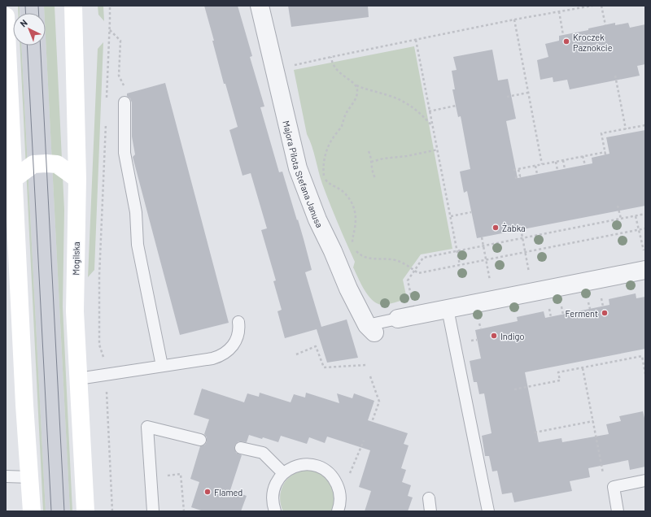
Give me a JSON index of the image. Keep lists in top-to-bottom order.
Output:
{
  "streets": {
    "main road": ["Mogilska"],
    "street": ["Majora Pilota Stefana Janusa"]
  },
  "places": [
    "Kroczek Paznokcie",
    "Żabka",
    "Ferment",
    "Indigo",
    "Flamed"
  ],
  "north": "top left"
}
